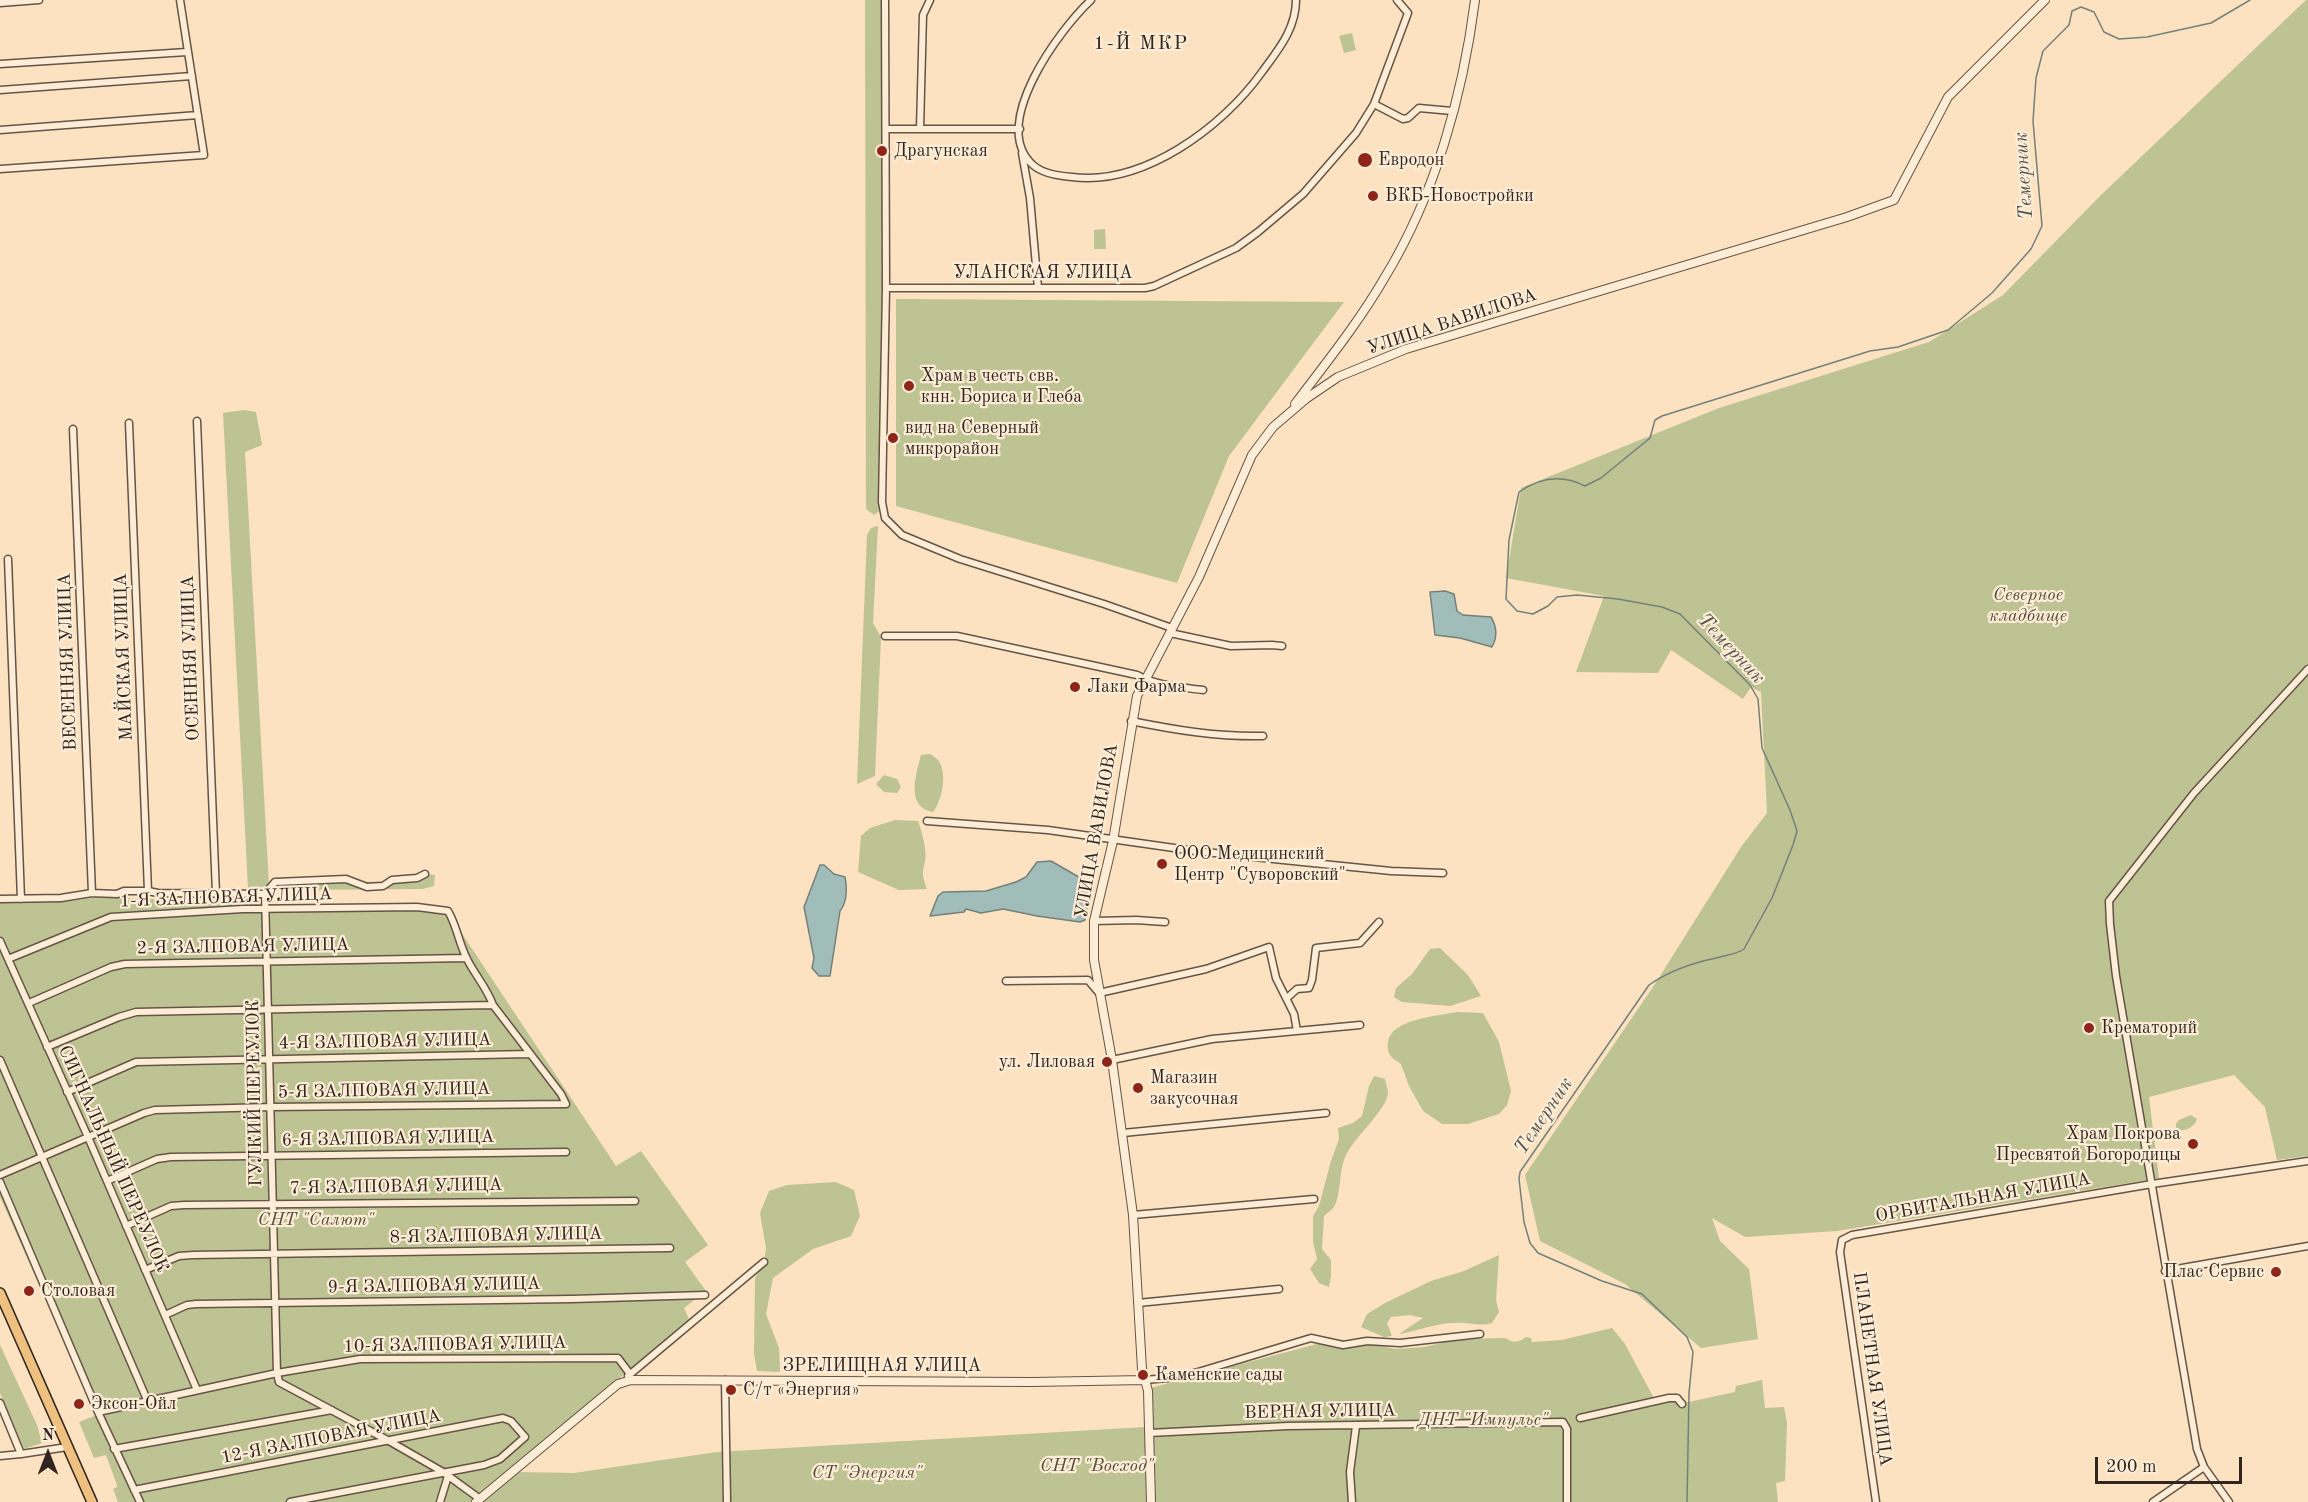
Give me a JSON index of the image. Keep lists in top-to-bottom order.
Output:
{
  "streets": {
    "street": [
      "УЛАНСКАЯ УЛИЦА",
      "УЛИЦА ВАВИЛОВА",
      "МАЙСКАЯ УЛИЦА",
      "ОСЕННЯЯ УЛИЦА",
      "ВЕСЕННЯЯ УЛИЦА",
      "1-Я ЗАЛПОВАЯ УЛИЦА",
      "2-Я ЗАЛПОВАЯ УЛИЦА",
      "4-Я ЗАЛПОВАЯ УЛИЦА",
      "5-Я ЗАЛПОВАЯ УЛИЦА",
      "ГУЛКИЙ ПЕРЕУЛОК",
      "6-Я ЗАЛПОВАЯ УЛИЦА",
      "СИГНАЛЬНЫЙ ПЕРЕУЛОК",
      "7-Я ЗАЛПОВАЯ УЛИЦА",
      "ОРБИТАЛЬНАЯ УЛИЦА",
      "8-Я ЗАЛПОВАЯ УЛИЦА",
      "9-Я ЗАЛПОВАЯ УЛИЦА",
      "10-Я ЗАЛПОВАЯ УЛИЦА",
      "ЗРЕЛИЩНАЯ УЛИЦА",
      "ПЛАНЕТНАЯ УЛИЦА",
      "ВЕРНАЯ УЛИЦА",
      "12-Я ЗАЛПОВАЯ УЛИЦА"
    ]
  },
  "crossings": [
    ["УЛИЦА ВАВИЛОВА", "ЗРЕЛИЩНАЯ УЛИЦА"],
    ["УЛИЦА ВАВИЛОВА", "ВЕРНАЯ УЛИЦА"],
    ["1-Я ЗАЛПОВАЯ УЛИЦА", "2-Я ЗАЛПОВАЯ УЛИЦА"],
    ["1-Я ЗАЛПОВАЯ УЛИЦА", "ГУЛКИЙ ПЕРЕУЛОК"],
    ["1-Я ЗАЛПОВАЯ УЛИЦА", "СИГНАЛЬНЫЙ ПЕРЕУЛОК"],
    ["2-Я ЗАЛПОВАЯ УЛИЦА", "ГУЛКИЙ ПЕРЕУЛОК"],
    ["2-Я ЗАЛПОВАЯ УЛИЦА", "СИГНАЛЬНЫЙ ПЕРЕУЛОК"],
    ["4-Я ЗАЛПОВАЯ УЛИЦА", "5-Я ЗАЛПОВАЯ УЛИЦА"],
    ["4-Я ЗАЛПОВАЯ УЛИЦА", "ГУЛКИЙ ПЕРЕУЛОК"],
    ["4-Я ЗАЛПОВАЯ УЛИЦА", "СИГНАЛЬНЫЙ ПЕРЕУЛОК"],
    ["5-Я ЗАЛПОВАЯ УЛИЦА", "ГУЛКИЙ ПЕРЕУЛОК"],
    ["5-Я ЗАЛПОВАЯ УЛИЦА", "СИГНАЛЬНЫЙ ПЕРЕУЛОК"],
    ["ГУЛКИЙ ПЕРЕУЛОК", "6-Я ЗАЛПОВАЯ УЛИЦА"],
    ["ГУЛКИЙ ПЕРЕУЛОК", "7-Я ЗАЛПОВАЯ УЛИЦА"],
    ["ГУЛКИЙ ПЕРЕУЛОК", "8-Я ЗАЛПОВАЯ УЛИЦА"],
    ["ГУЛКИЙ ПЕРЕУЛОК", "9-Я ЗАЛПОВАЯ УЛИЦА"],
    ["ГУЛКИЙ ПЕРЕУЛОК", "10-Я ЗАЛПОВАЯ УЛИЦА"],
    ["6-Я ЗАЛПОВАЯ УЛИЦА", "СИГНАЛЬНЫЙ ПЕРЕУЛОК"],
    ["СИГНАЛЬНЫЙ ПЕРЕУЛОК", "7-Я ЗАЛПОВАЯ УЛИЦА"],
    ["СИГНАЛЬНЫЙ ПЕРЕУЛОК", "8-Я ЗАЛПОВАЯ УЛИЦА"],
    ["СИГНАЛЬНЫЙ ПЕРЕУЛОК", "9-Я ЗАЛПОВАЯ УЛИЦА"],
    ["СИГНАЛЬНЫЙ ПЕРЕУЛОК", "10-Я ЗАЛПОВАЯ УЛИЦА"],
    ["ОРБИТАЛЬНАЯ УЛИЦА", "ПЛАНЕТНАЯ УЛИЦА"]
  ],
  "districts": ["1-Й МКР"],
  "water": ["Темерник"],
  "parks": [
    "Северное кладбище",
    "СНТ \"Салют\"",
    "ДНТ \"Импульс\"",
    "СНТ \"Восход\"",
    "СТ \"Энергия\""
  ],
  "places": [
    "Драгунская",
    "Евродон",
    "ВКБ-Новостройки",
    "Храм в честь свв. кнн. Бориса и Глеба",
    "вид на Северный микрорайон",
    "Лаки Фарма",
    "ООО Медицинский Центр \"Суворовский\"",
    "Крематорий",
    "ул. Лиловая",
    "Магазин закусочная",
    "Храм Покрова Пресвятой Богородицы",
    "Плас Сервис",
    "Столовая",
    "Каменские сады",
    "С/т «Энергия»",
    "Эксон-Ойл"
  ],
  "scale_bar": "200 m",
  "north": "top"
}
